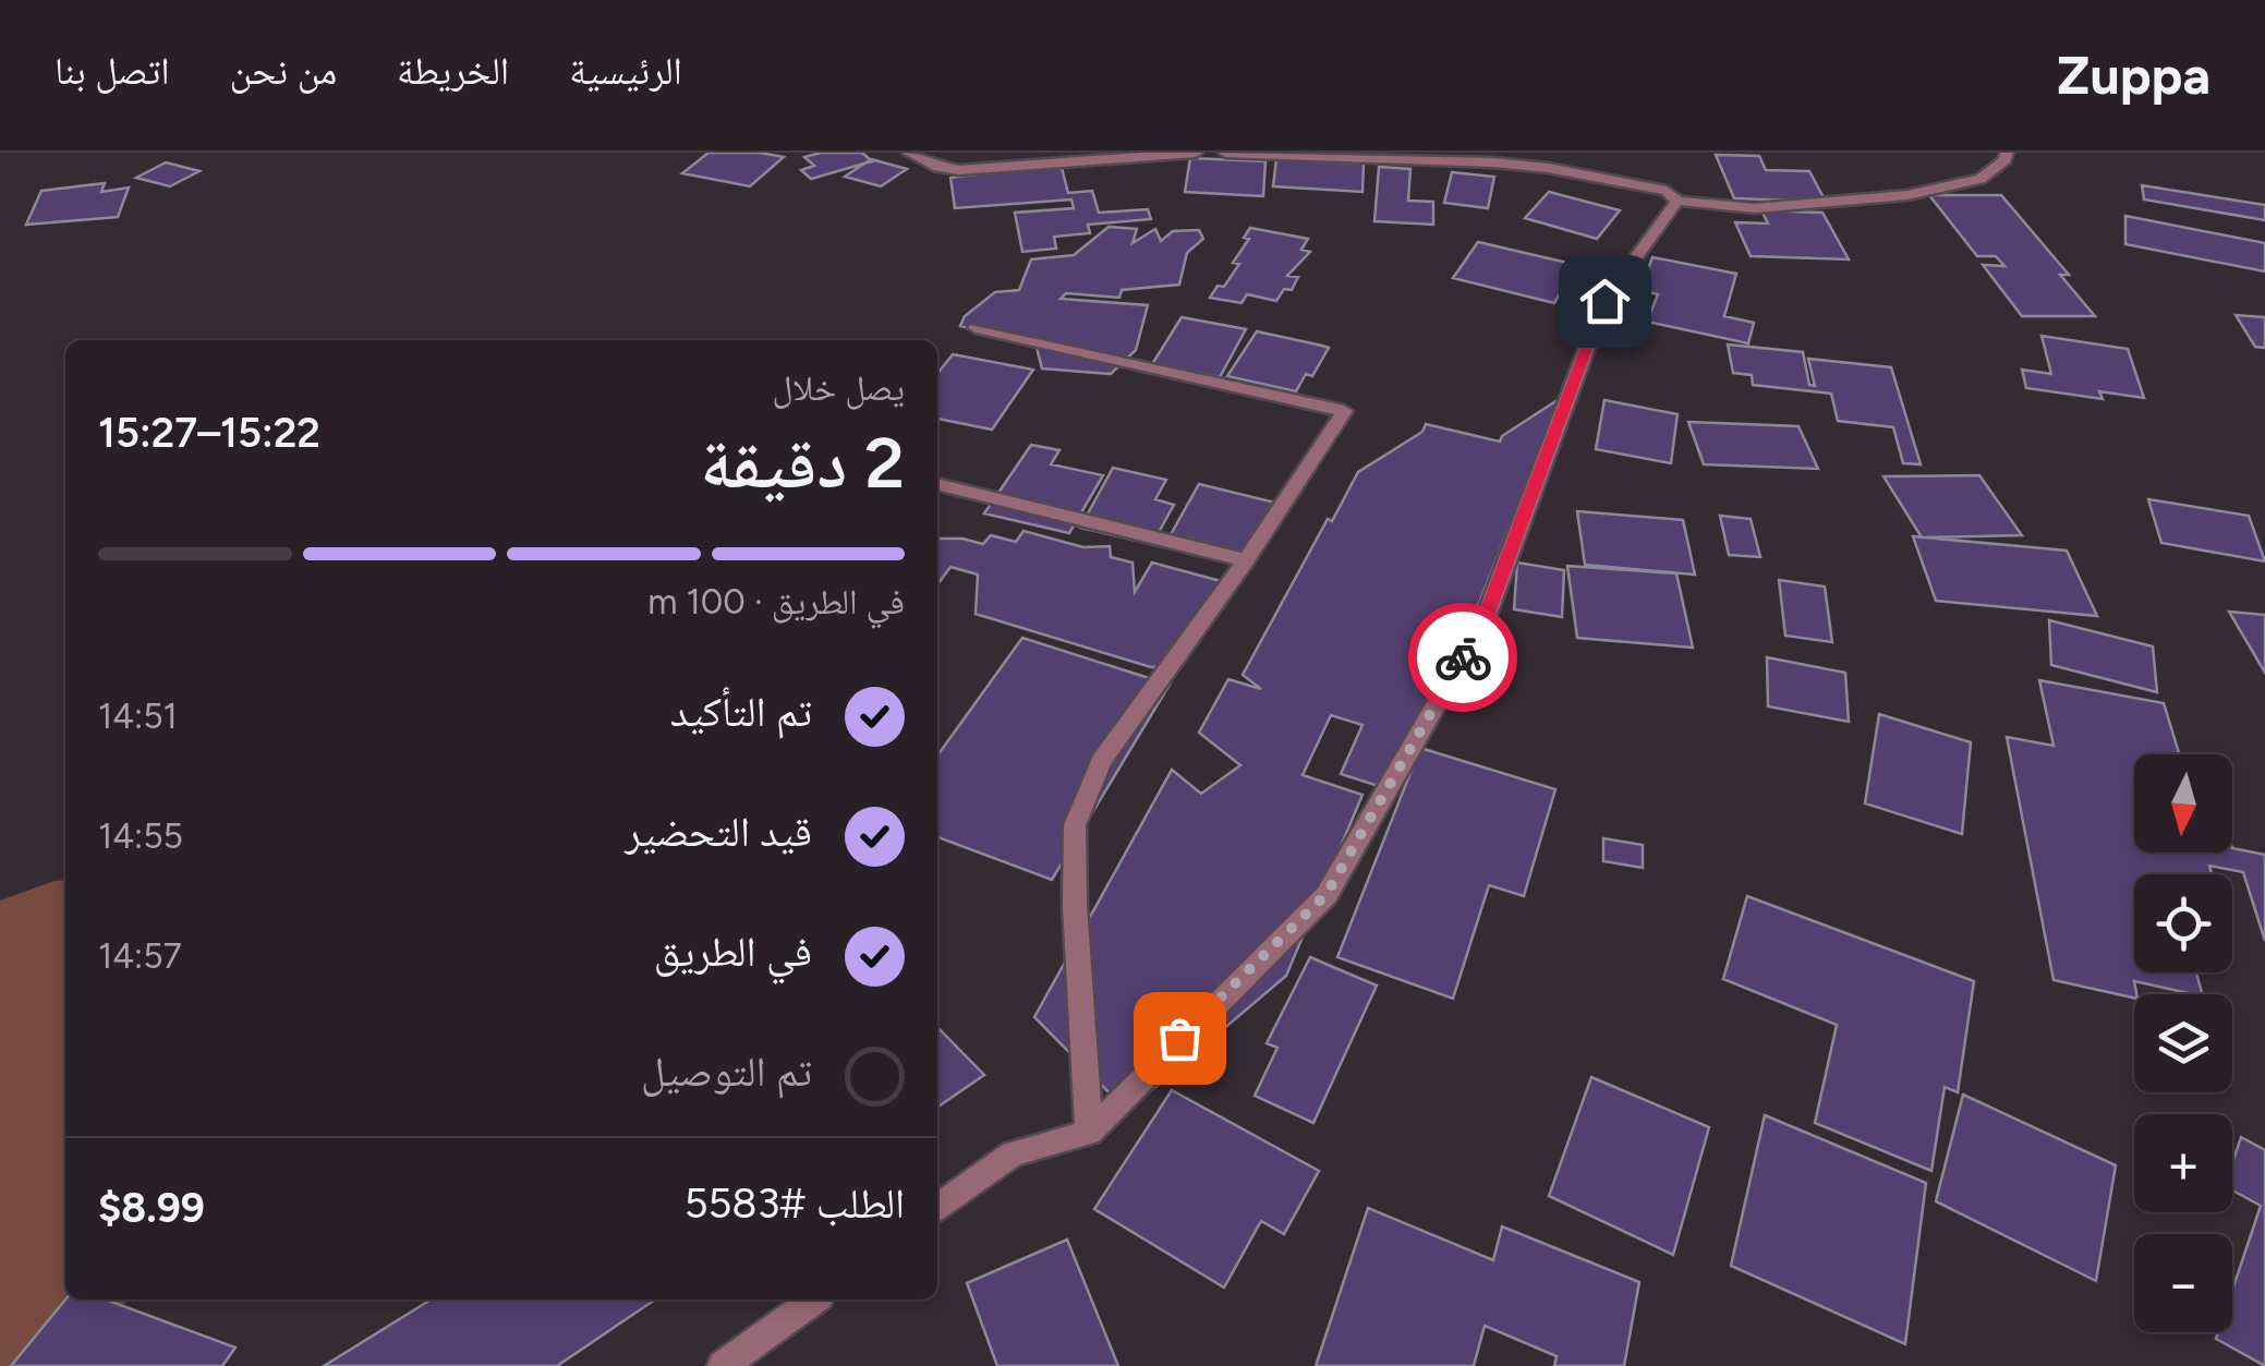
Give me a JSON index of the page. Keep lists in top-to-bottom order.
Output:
{
  "north": "bottom",
  "page": {
    "header": "Zuppa",
    "nav": [
      "الرئيسية",
      "الخريطة",
      "من نحن",
      "اتصل بنا"
    ],
    "heading": ["2 دقيقة", "يصل خلال", "15:22–15:27"],
    "panel": ["الطلب #5583", "$8.99"],
    "bar": "في الطريق · 100 m",
    "list": [
      ["تم التأكيد", "14:51"],
      ["قيد التحضير", "14:55"],
      ["في الطريق", "14:57"],
      "تم التوصيل"
    ],
    "map_buttons": ["+", "−"]
  }
}
